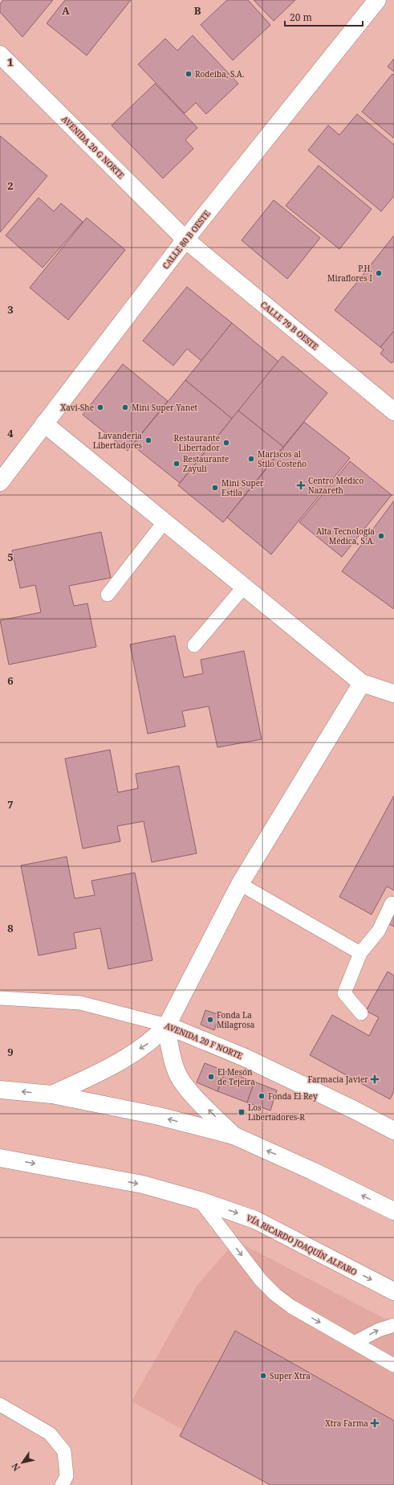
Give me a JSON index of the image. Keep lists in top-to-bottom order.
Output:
{
  "streets": {
    "street": [
      "AVENIDA 20 G NORTE",
      "CALLE 80 B OESTE",
      "CALLE 79 B OESTE",
      "AVENIDA 20 F NORTE",
      "VÍA RICARDO JOAQUÍN ALFARO"
    ]
  },
  "crossings": [
    ["AVENIDA 20 G NORTE", "CALLE 80 B OESTE"],
    ["AVENIDA 20 G NORTE", "CALLE 79 B OESTE"],
    ["CALLE 80 B OESTE", "CALLE 79 B OESTE"]
  ],
  "places": {
    "other": [
      "Rodeiba, S.A.",
      "P.H. Miraflores I",
      "Xavi-She",
      "Mini Super Yanet",
      "Lavanderia Libertadores",
      "Restaurante Libertador",
      "Mariscos al Stilo Costeño",
      "Restaurante Zayuli",
      "Mini Super Estila",
      "Alta Tecnología Médica, S.A.",
      "Fonda La Milagrosa",
      "El Mesón de Tejeira",
      "Fonda El Rey",
      "Super Xtra"
    ],
    "health": ["Centro Médico Nazareth", "Farmacia Javier", "Xtra Farma"],
    "transit": ["Los Libertadores-R"]
  },
  "scale_bar": "20 m",
  "north": "bottom left",
  "grid": {
    "columns": ["A", "B"],
    "rows": [
      "1",
      "2",
      "3",
      "4",
      "5",
      "6",
      "7",
      "8",
      "9"
    ]
  }
}
